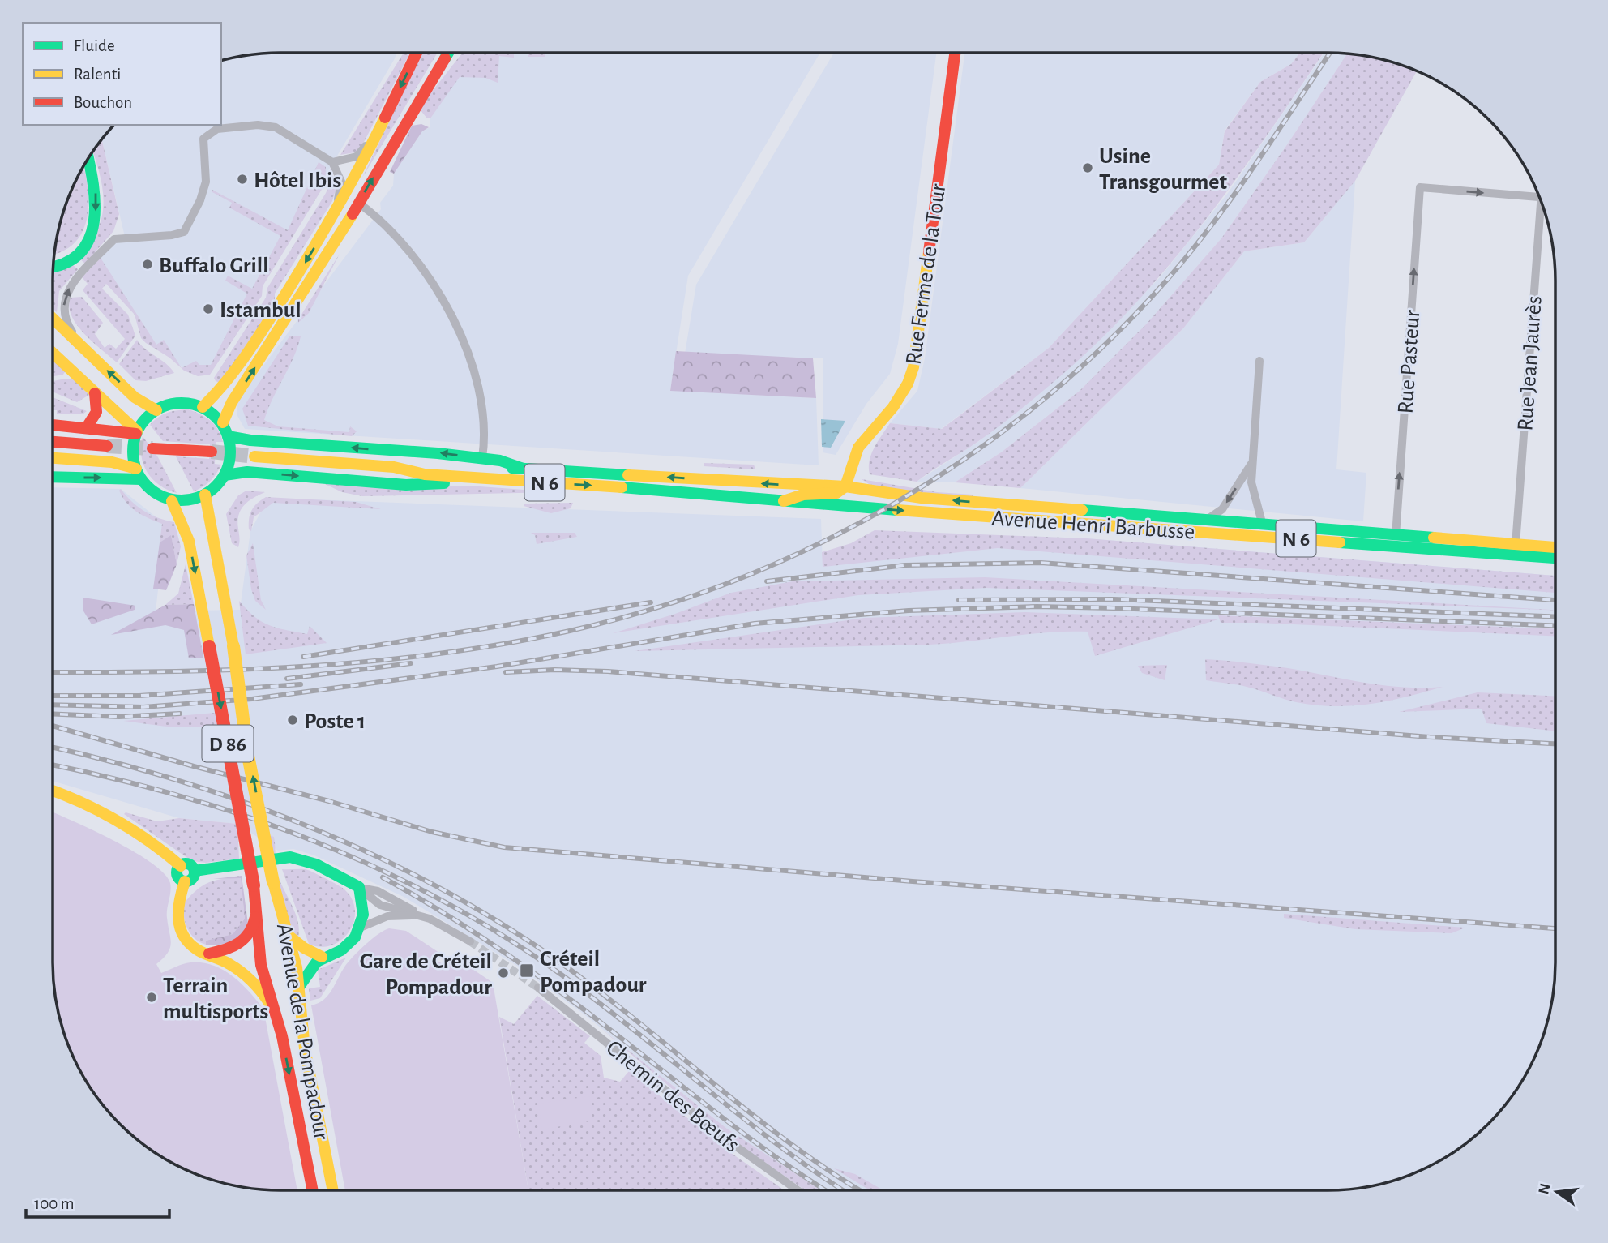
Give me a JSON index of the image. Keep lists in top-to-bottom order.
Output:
{
  "streets": {
    "main road": [
      "Rue Ferme de la Tour",
      "N 6",
      "Avenue Henri Barbusse",
      "D 86",
      "Avenue de la Pompadour"
    ],
    "street": ["Rue Pasteur", "Rue Jean Jaurès", "Chemin des Bœufs"]
  },
  "crossings": [
    ["Rue Ferme de la Tour", "Avenue Henri Barbusse"],
    ["Rue Pasteur", "Avenue Henri Barbusse"],
    ["Rue Jean Jaurès", "Avenue Henri Barbusse"],
    ["N 6", "Avenue Henri Barbusse"]
  ],
  "places": {
    "other": [
      "Usine Transgourmet",
      "Hôtel Ibis",
      "Buffalo Grill",
      "Istambul",
      "Poste 1",
      "Gare de Créteil Pompadour",
      "Terrain multisports"
    ],
    "transit": ["Créteil Pompadour"]
  },
  "legend": ["Fluide", "Ralenti", "Bouchon"],
  "scale_bar": "100 m",
  "north": "left"
}
